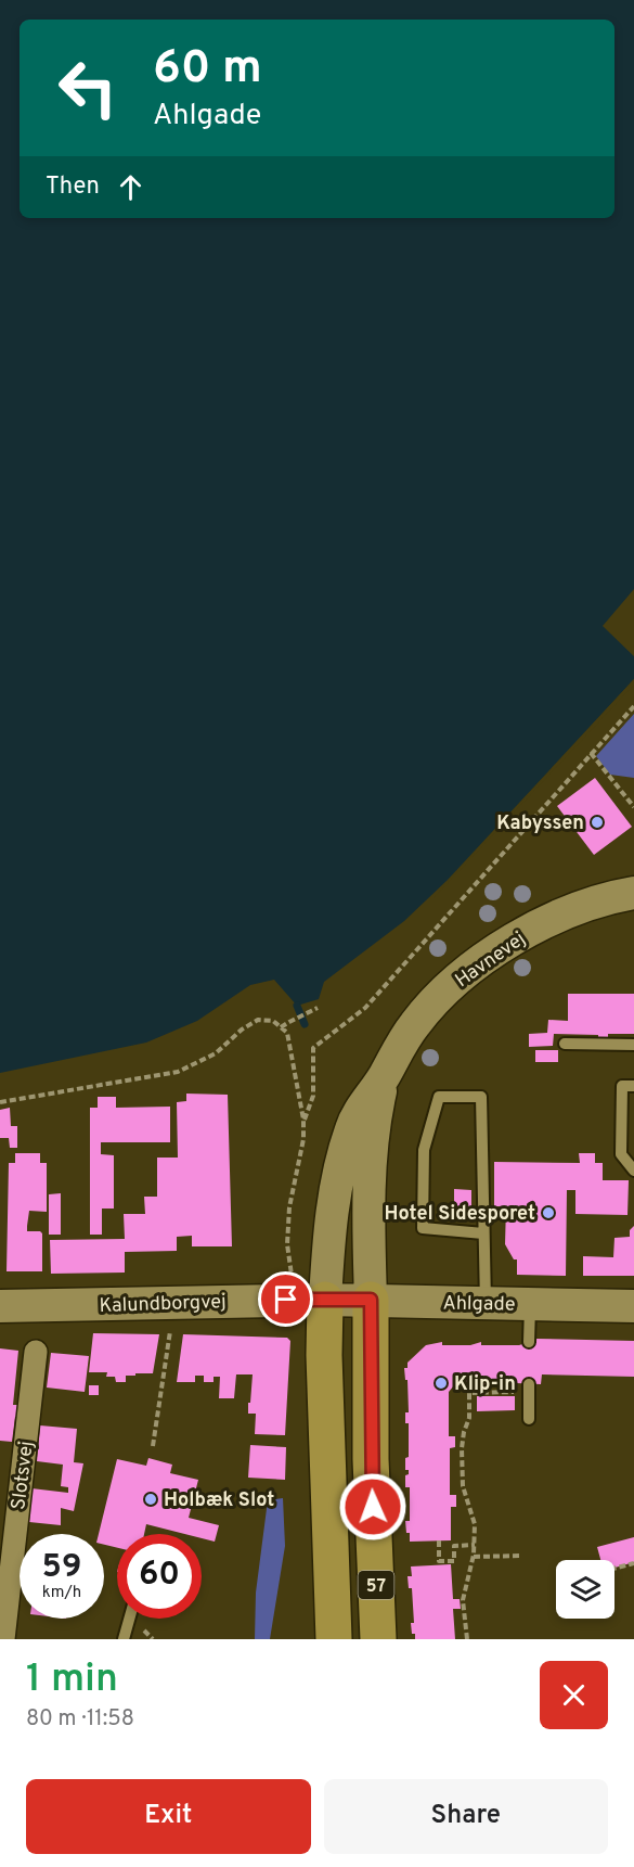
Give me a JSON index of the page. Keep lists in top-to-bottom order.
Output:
{
  "streets": {
    "main road": ["57"],
    "street": [
      "Havnevej",
      "Kalundborgvej",
      "Ahlgade",
      "Slotsvej"
    ]
  },
  "crossings": [
    ["Havnevej", "Kalundborgvej"],
    ["Havnevej", "Ahlgade"],
    ["Havnevej", "57"],
    ["Kalundborgvej", "Ahlgade"],
    ["Kalundborgvej", "57"],
    ["Ahlgade", "57"]
  ],
  "places": [
    "Kabyssen",
    "Hotel Sidesporet",
    "Klip-in",
    "Holbæk Slot"
  ],
  "page": {
    "turn": ["60 m", "Ahlgade"],
    "then": "Then",
    "speed": "59 km/h",
    "limit": "60",
    "heading": ["1 min", "80 m · 11:58"],
    "buttons": ["Exit", "Share"]
  }
}
